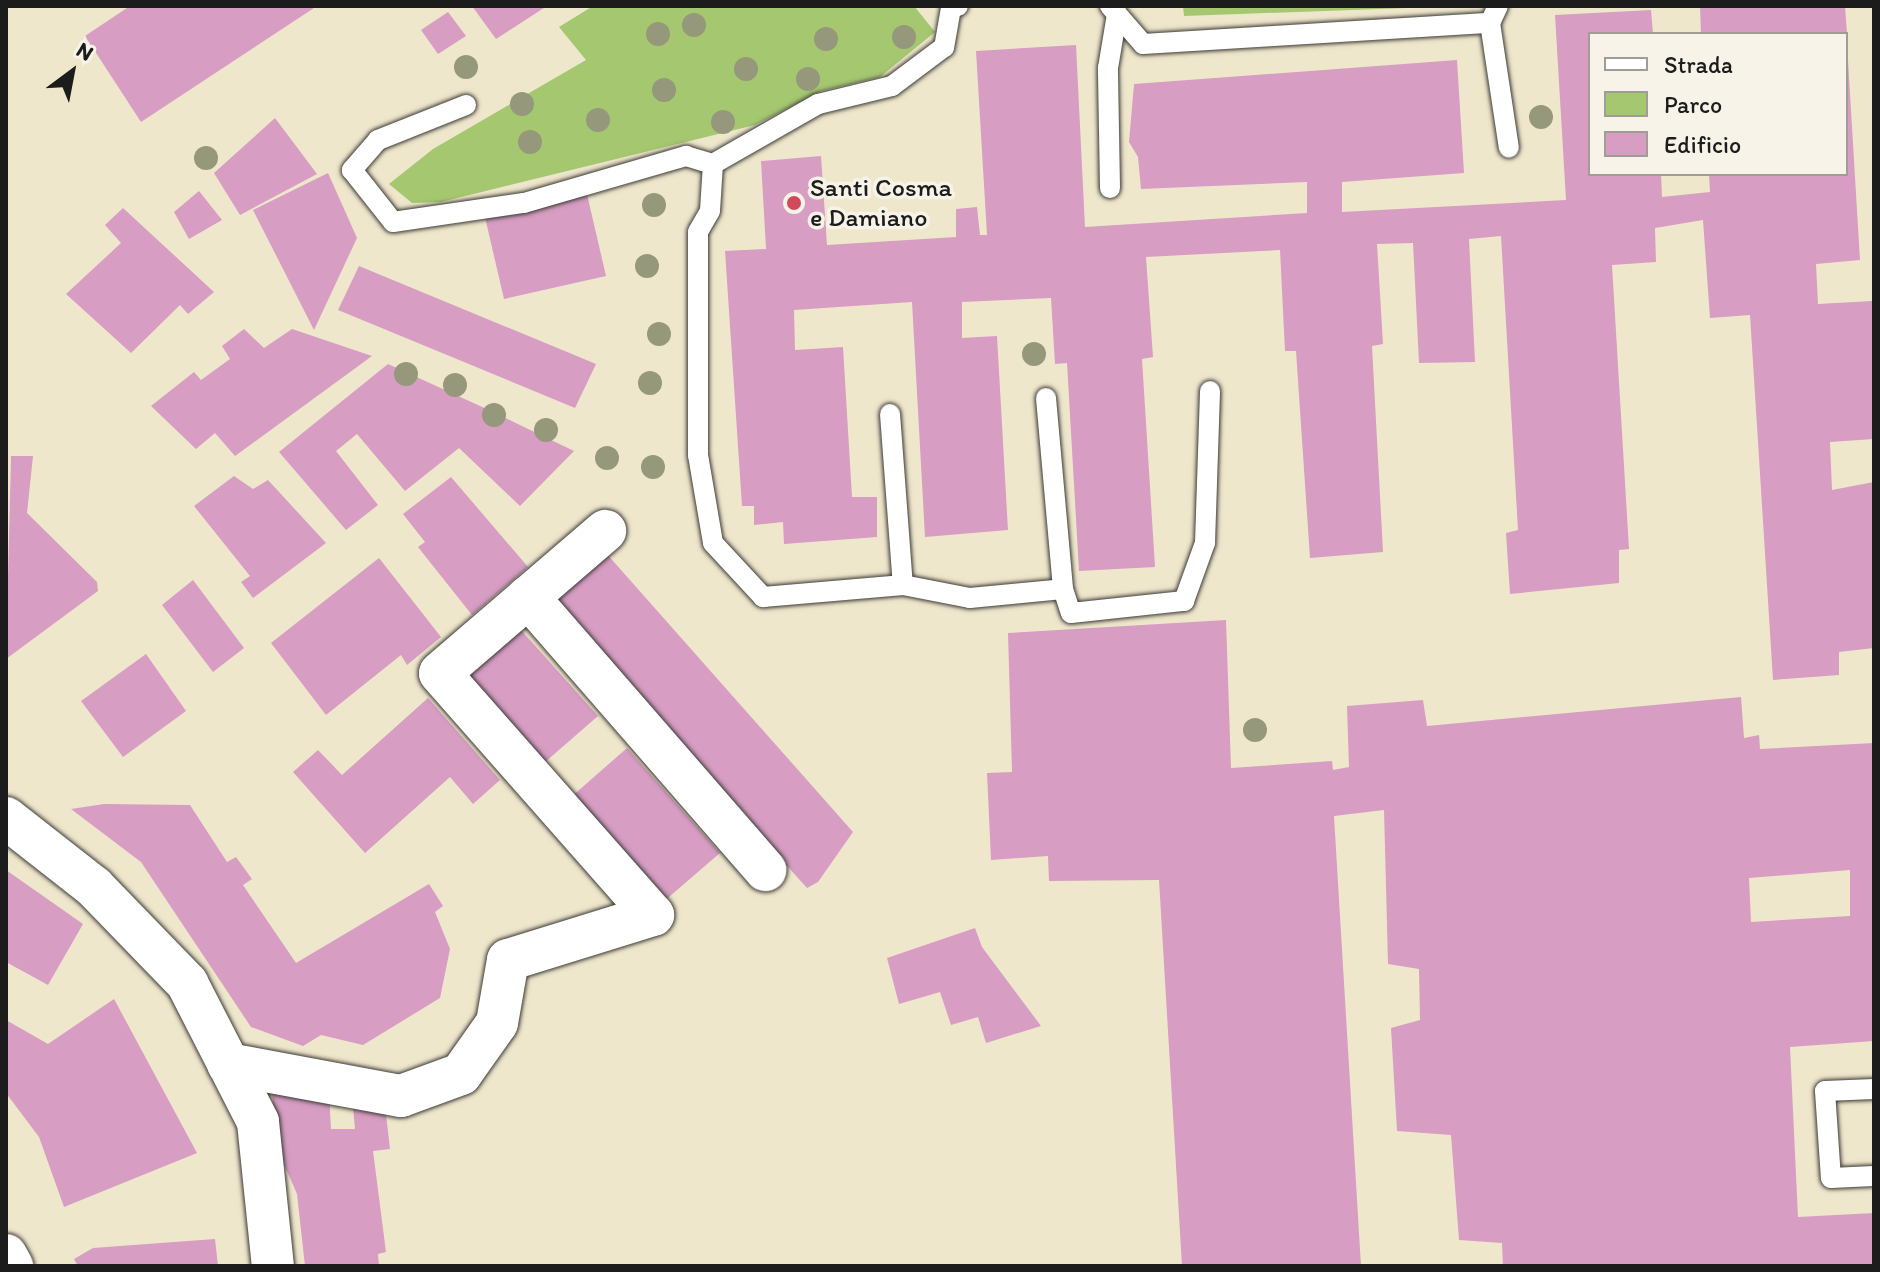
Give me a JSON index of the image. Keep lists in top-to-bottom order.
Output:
{
  "places": ["Santi Cosma e Damiano"],
  "legend": ["Strada", "Parco", "Edificio"],
  "north": "top right"
}
